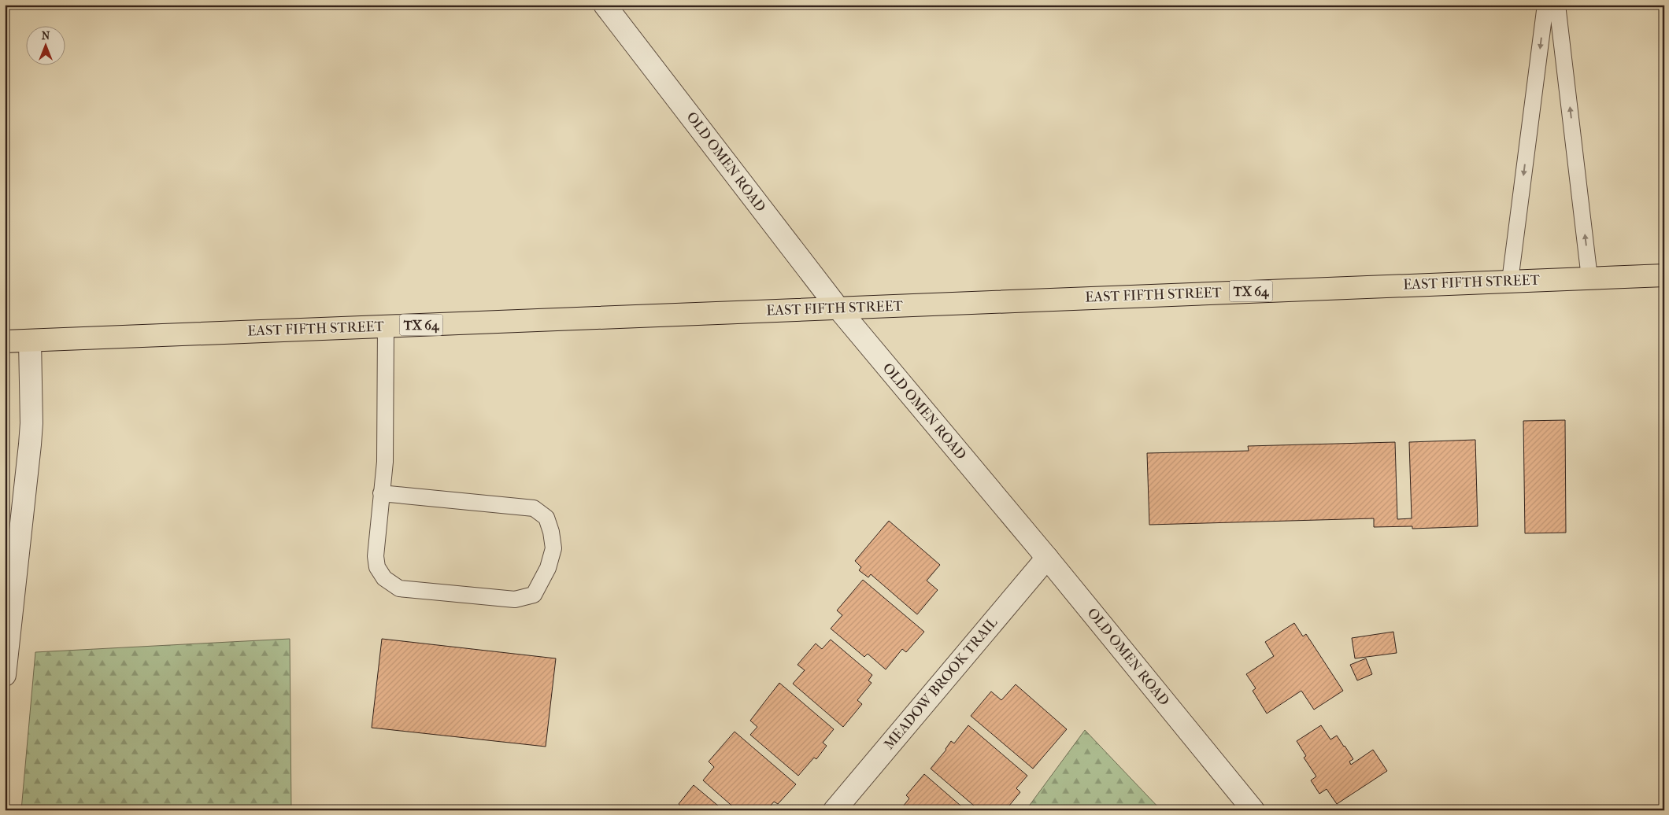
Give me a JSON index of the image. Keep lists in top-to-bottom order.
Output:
{
  "streets": {
    "main road": ["EAST FIFTH STREET", "TX 64"],
    "street": ["OLD OMEN ROAD", "MEADOW BROOK TRAIL"]
  },
  "crossings": [
    ["OLD OMEN ROAD", "EAST FIFTH STREET"],
    ["OLD OMEN ROAD", "MEADOW BROOK TRAIL"]
  ],
  "north": "top"
}
